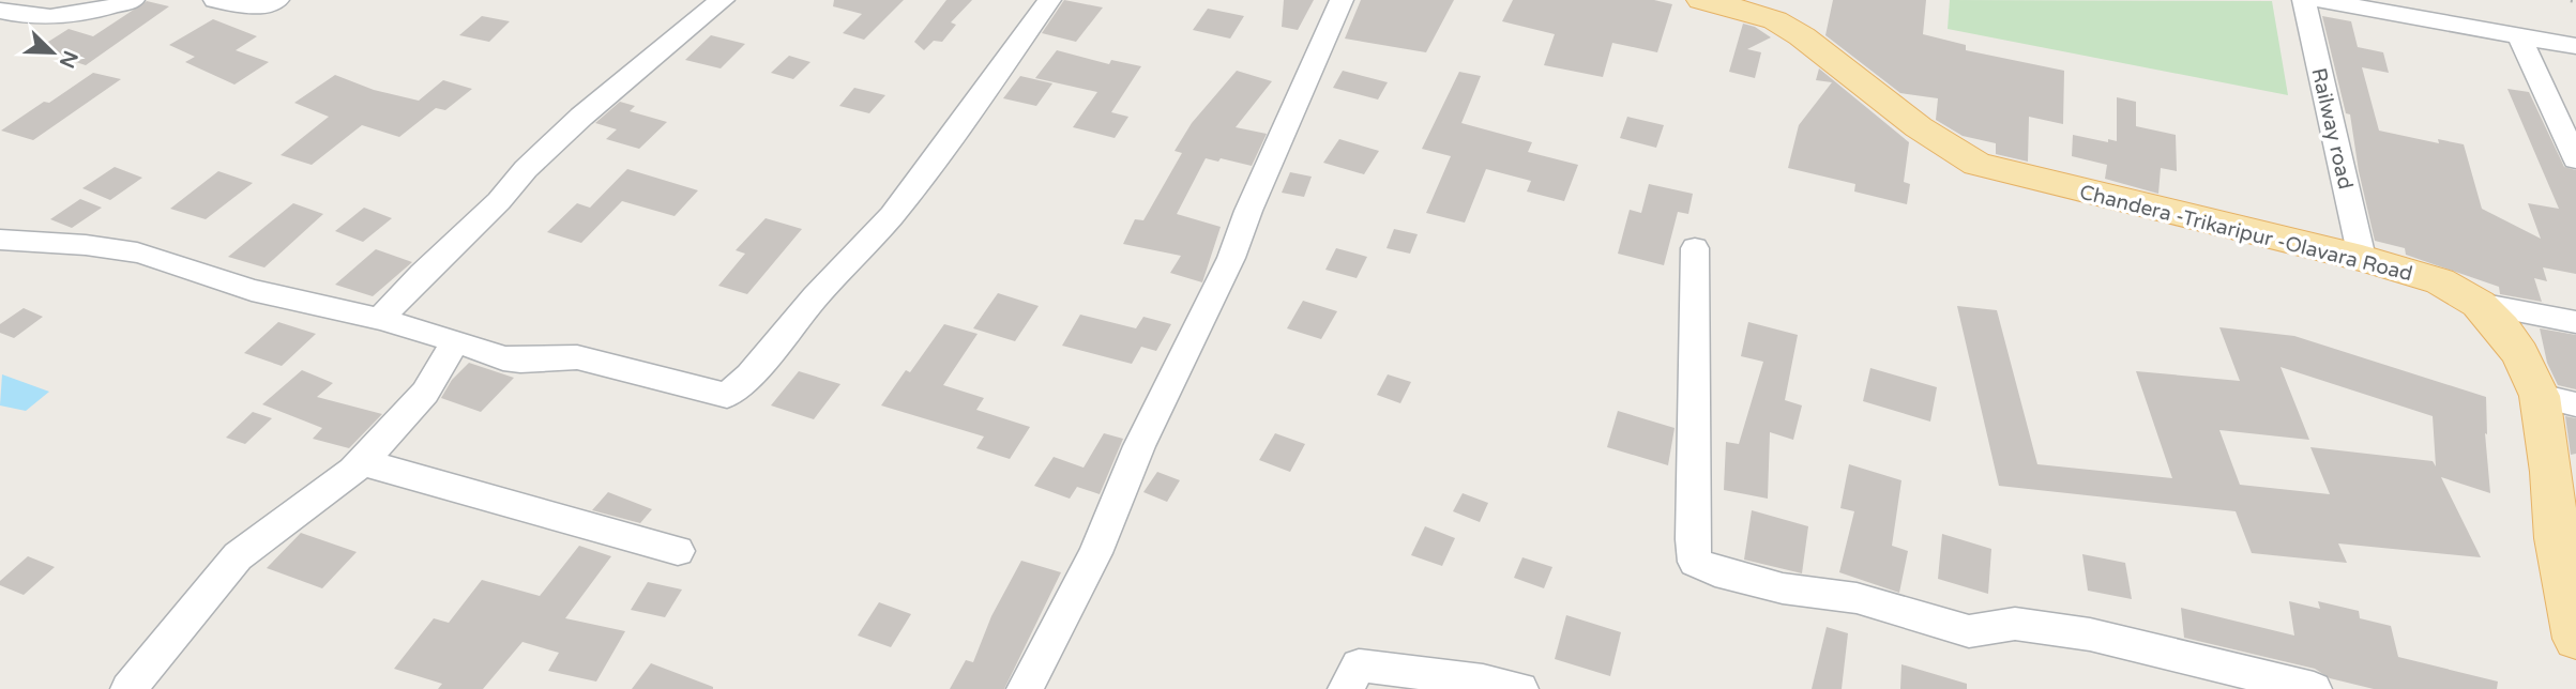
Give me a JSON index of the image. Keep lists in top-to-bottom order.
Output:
{
  "streets": {
    "main road": ["Chandera -Trikaripur -Olavara Road"],
    "street": ["Railway road"]
  },
  "crossings": [
    ["Railway road", "Chandera -Trikaripur -Olavara Road"]
  ],
  "north": "bottom right"
}
